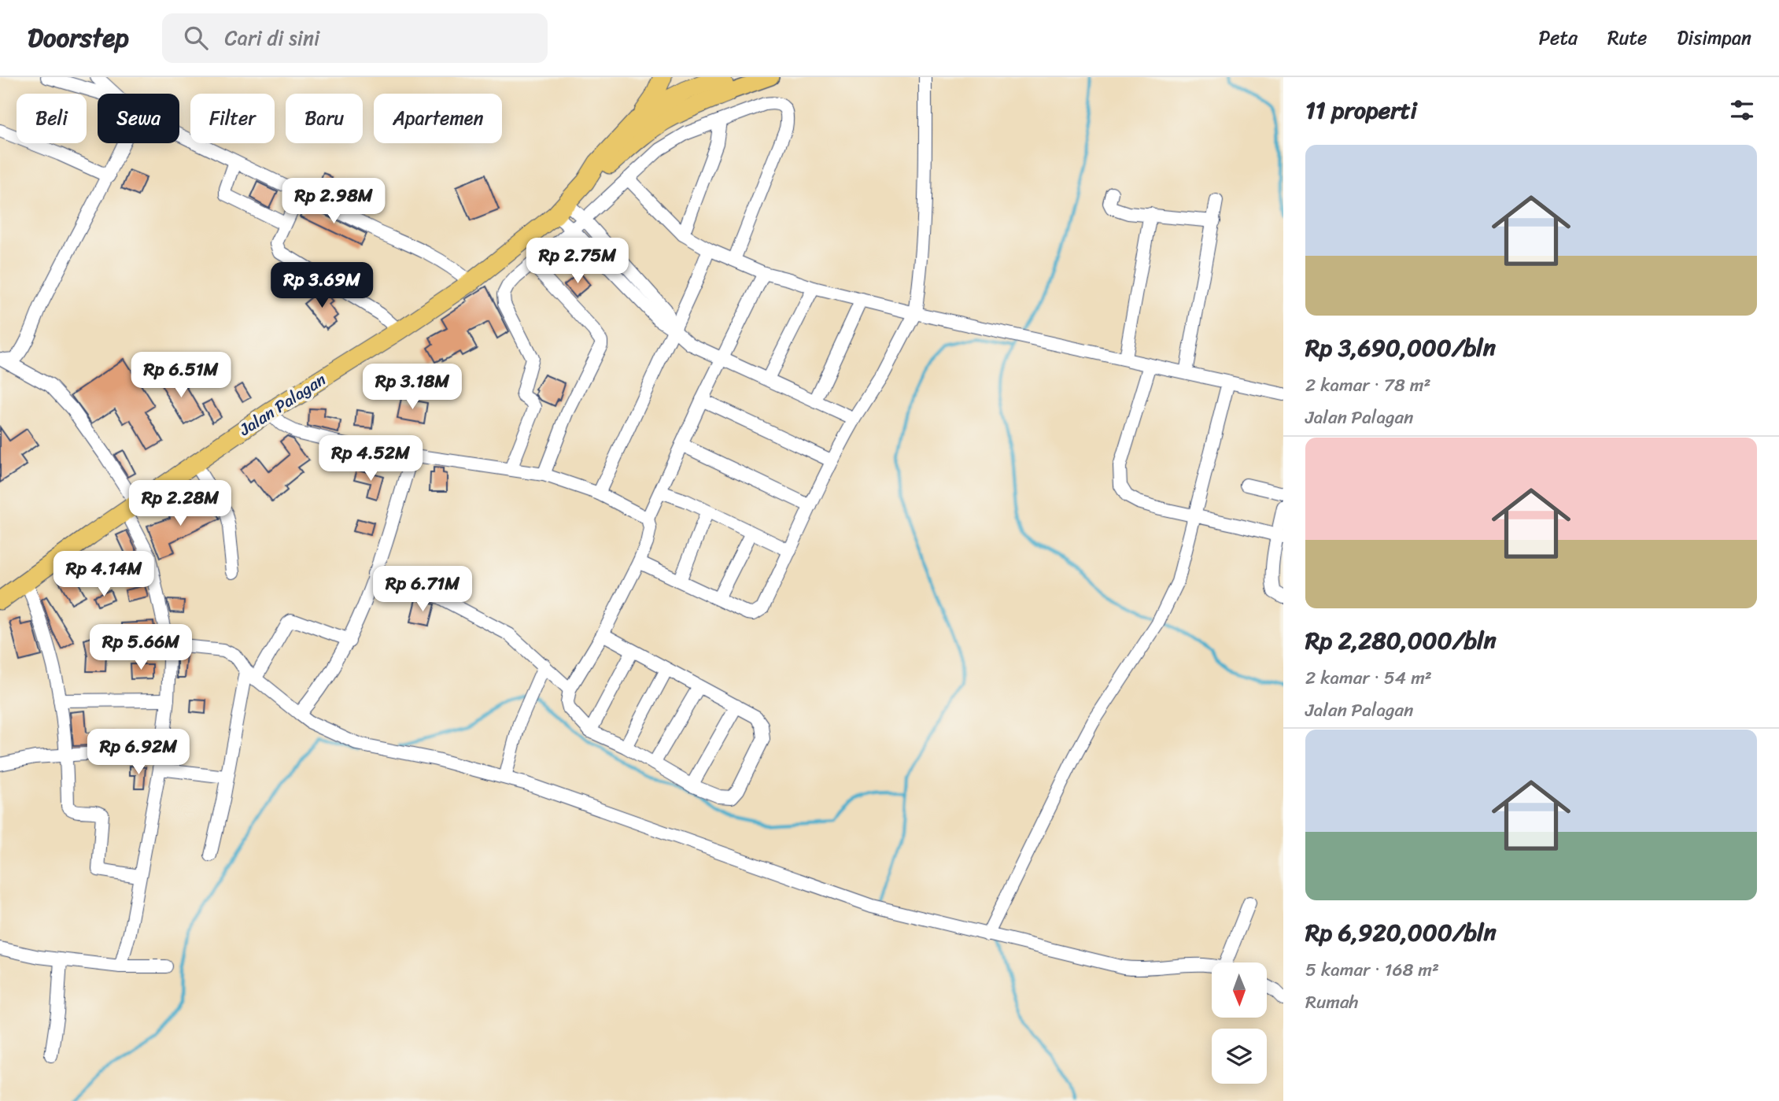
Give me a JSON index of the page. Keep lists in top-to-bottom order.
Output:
{
  "streets": {
    "highway": ["Jalan Palagan"]
  },
  "north": "bottom",
  "page": {
    "header": "Doorstep",
    "search": "Cari di sini",
    "nav": ["Peta", "Rute", "Disimpan"],
    "heading": "11 properti",
    "chip": [
      "Beli",
      "Sewa",
      "Filter",
      "Baru",
      "Apartemen"
    ],
    "list": [
      {
        "name": "Rp 3,690,000/bln",
        "note": "2 kamar · 78 m² · Jalan Palagan"
      },
      {
        "name": "Rp 2,280,000/bln",
        "note": "2 kamar · 54 m² · Jalan Palagan"
      },
      {
        "name": "Rp 6,920,000/bln",
        "note": "5 kamar · 168 m² · Rumah"
      }
    ],
    "price": [
      "Rp 2.98M",
      "Rp 2.75M",
      "Rp 3.69M",
      "Rp 6.51M",
      "Rp 3.18M",
      "Rp 4.52M",
      "Rp 2.28M",
      "Rp 4.14M",
      "Rp 6.71M",
      "Rp 5.66M",
      "Rp 6.92M"
    ]
  }
}
